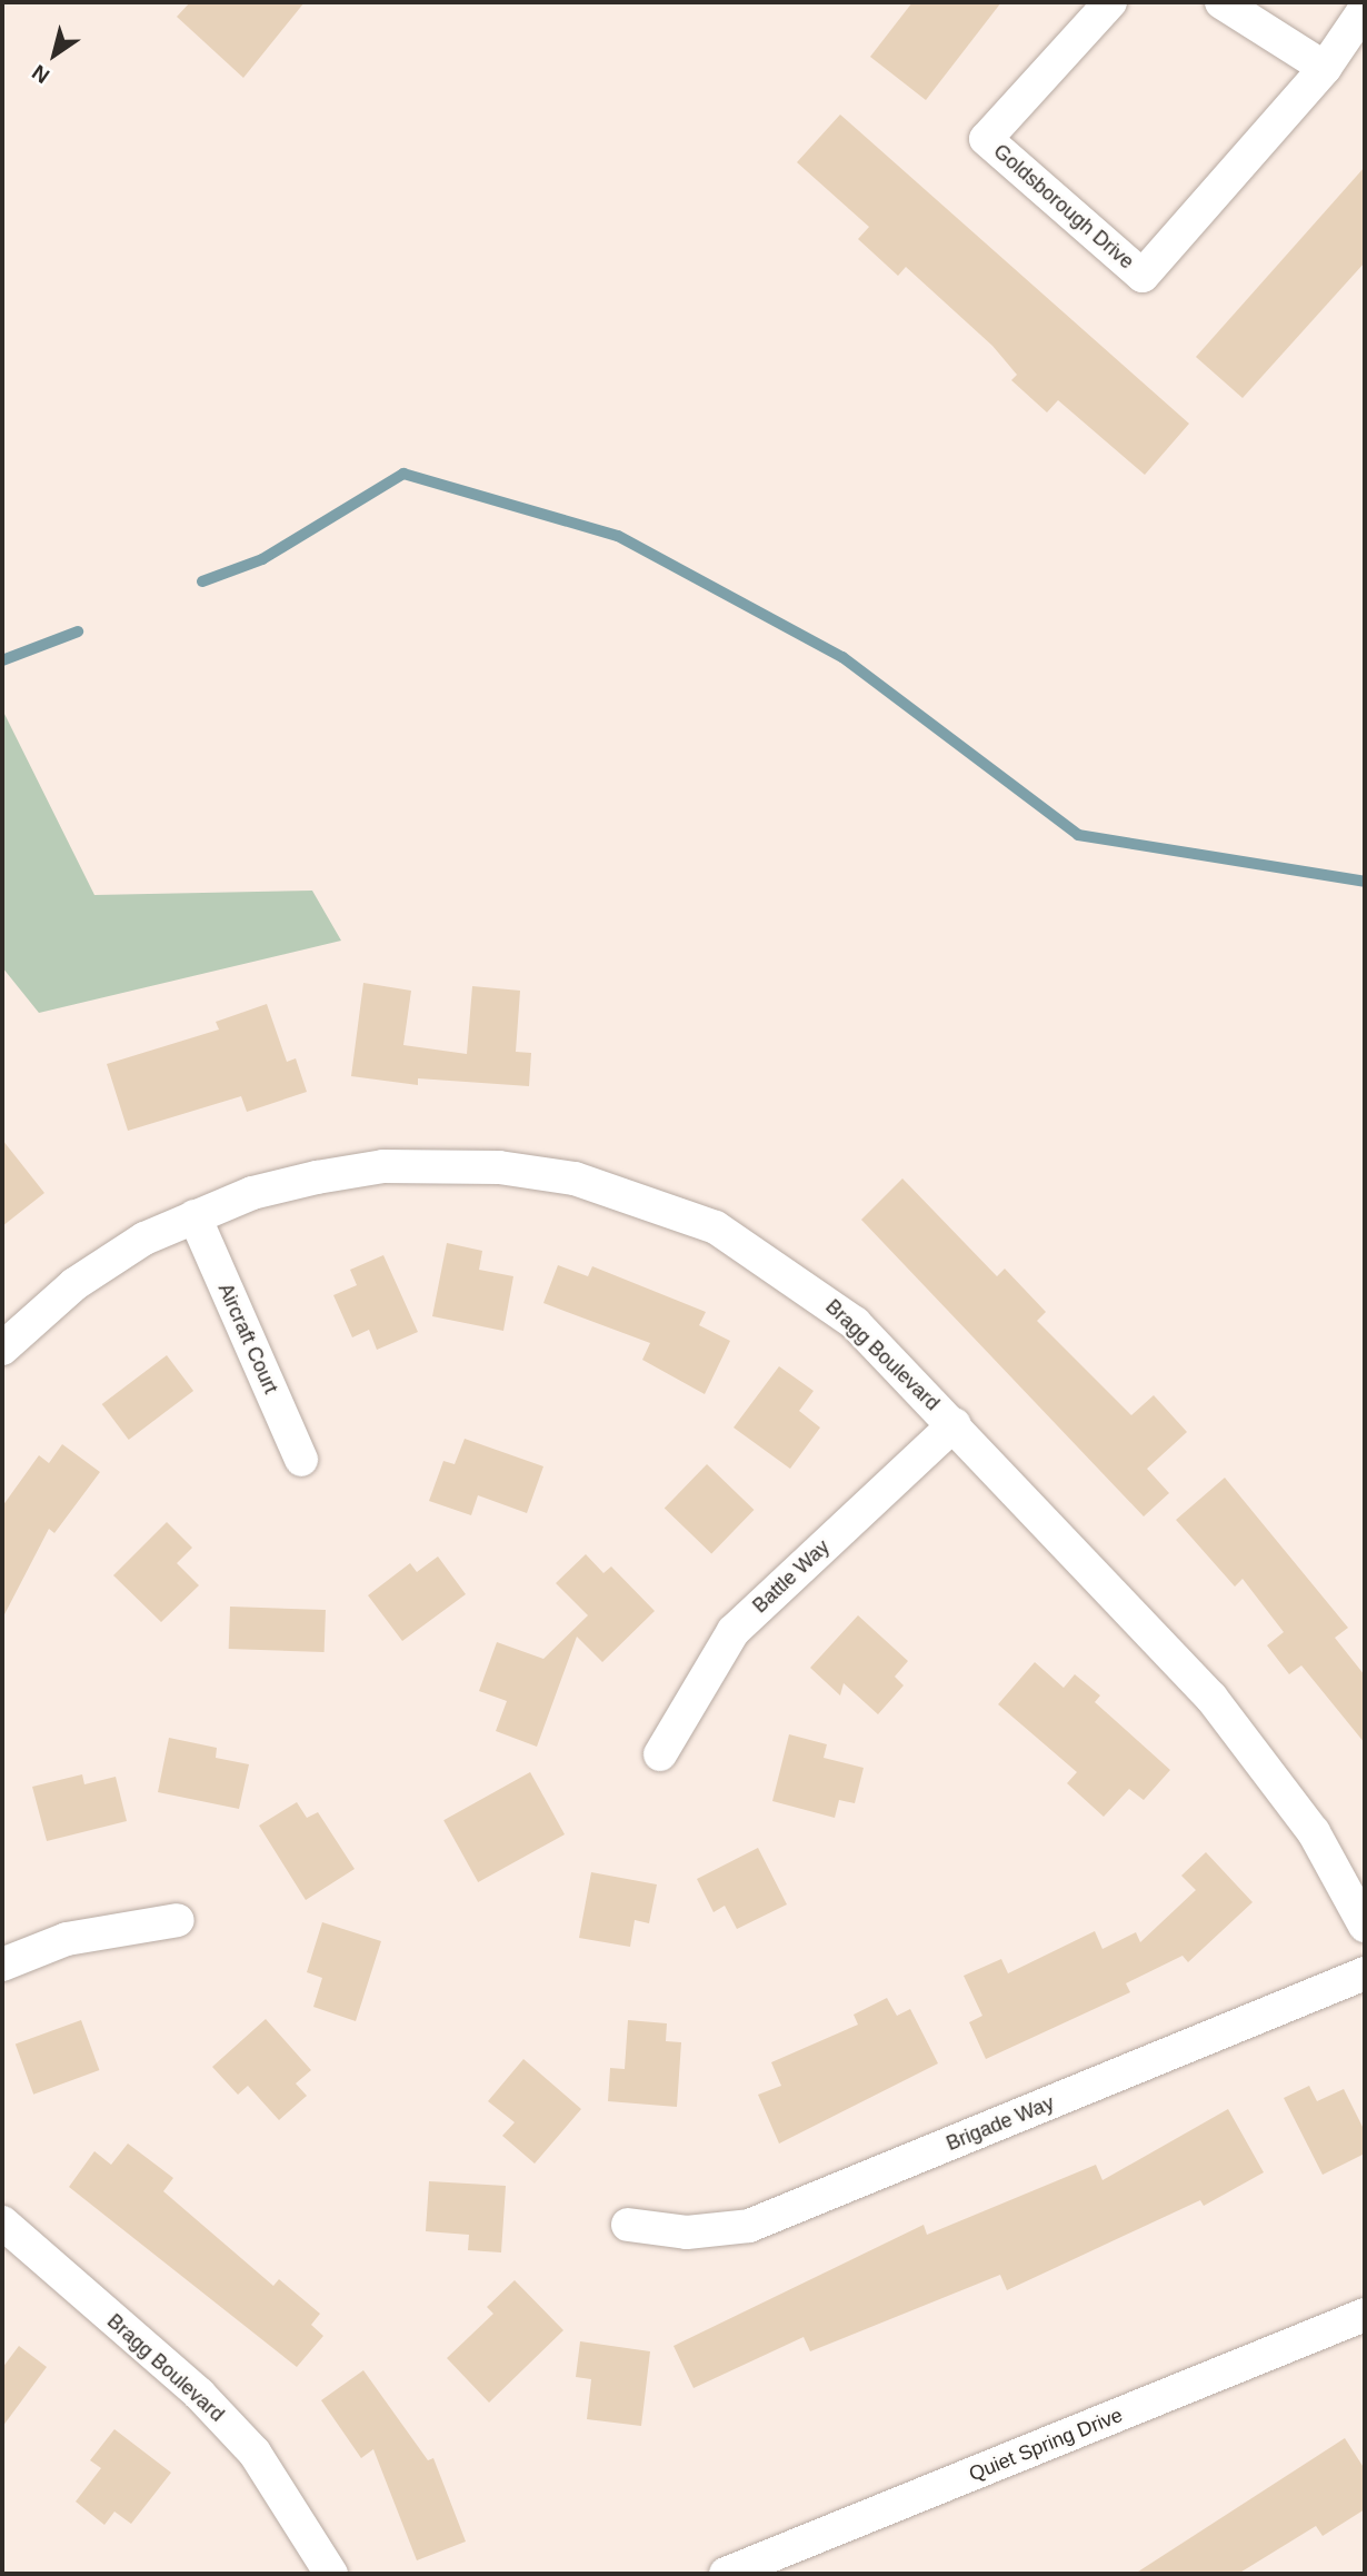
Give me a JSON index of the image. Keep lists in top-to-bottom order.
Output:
{
  "streets": {
    "street": [
      "Goldsborough Drive",
      "Aircraft Court",
      "Bragg Boulevard",
      "Battle Way",
      "Brigade Way",
      "Quiet Spring Drive"
    ]
  },
  "crossings": [
    ["Aircraft Court", "Bragg Boulevard"],
    ["Bragg Boulevard", "Battle Way"]
  ],
  "north": "bottom left"
}
